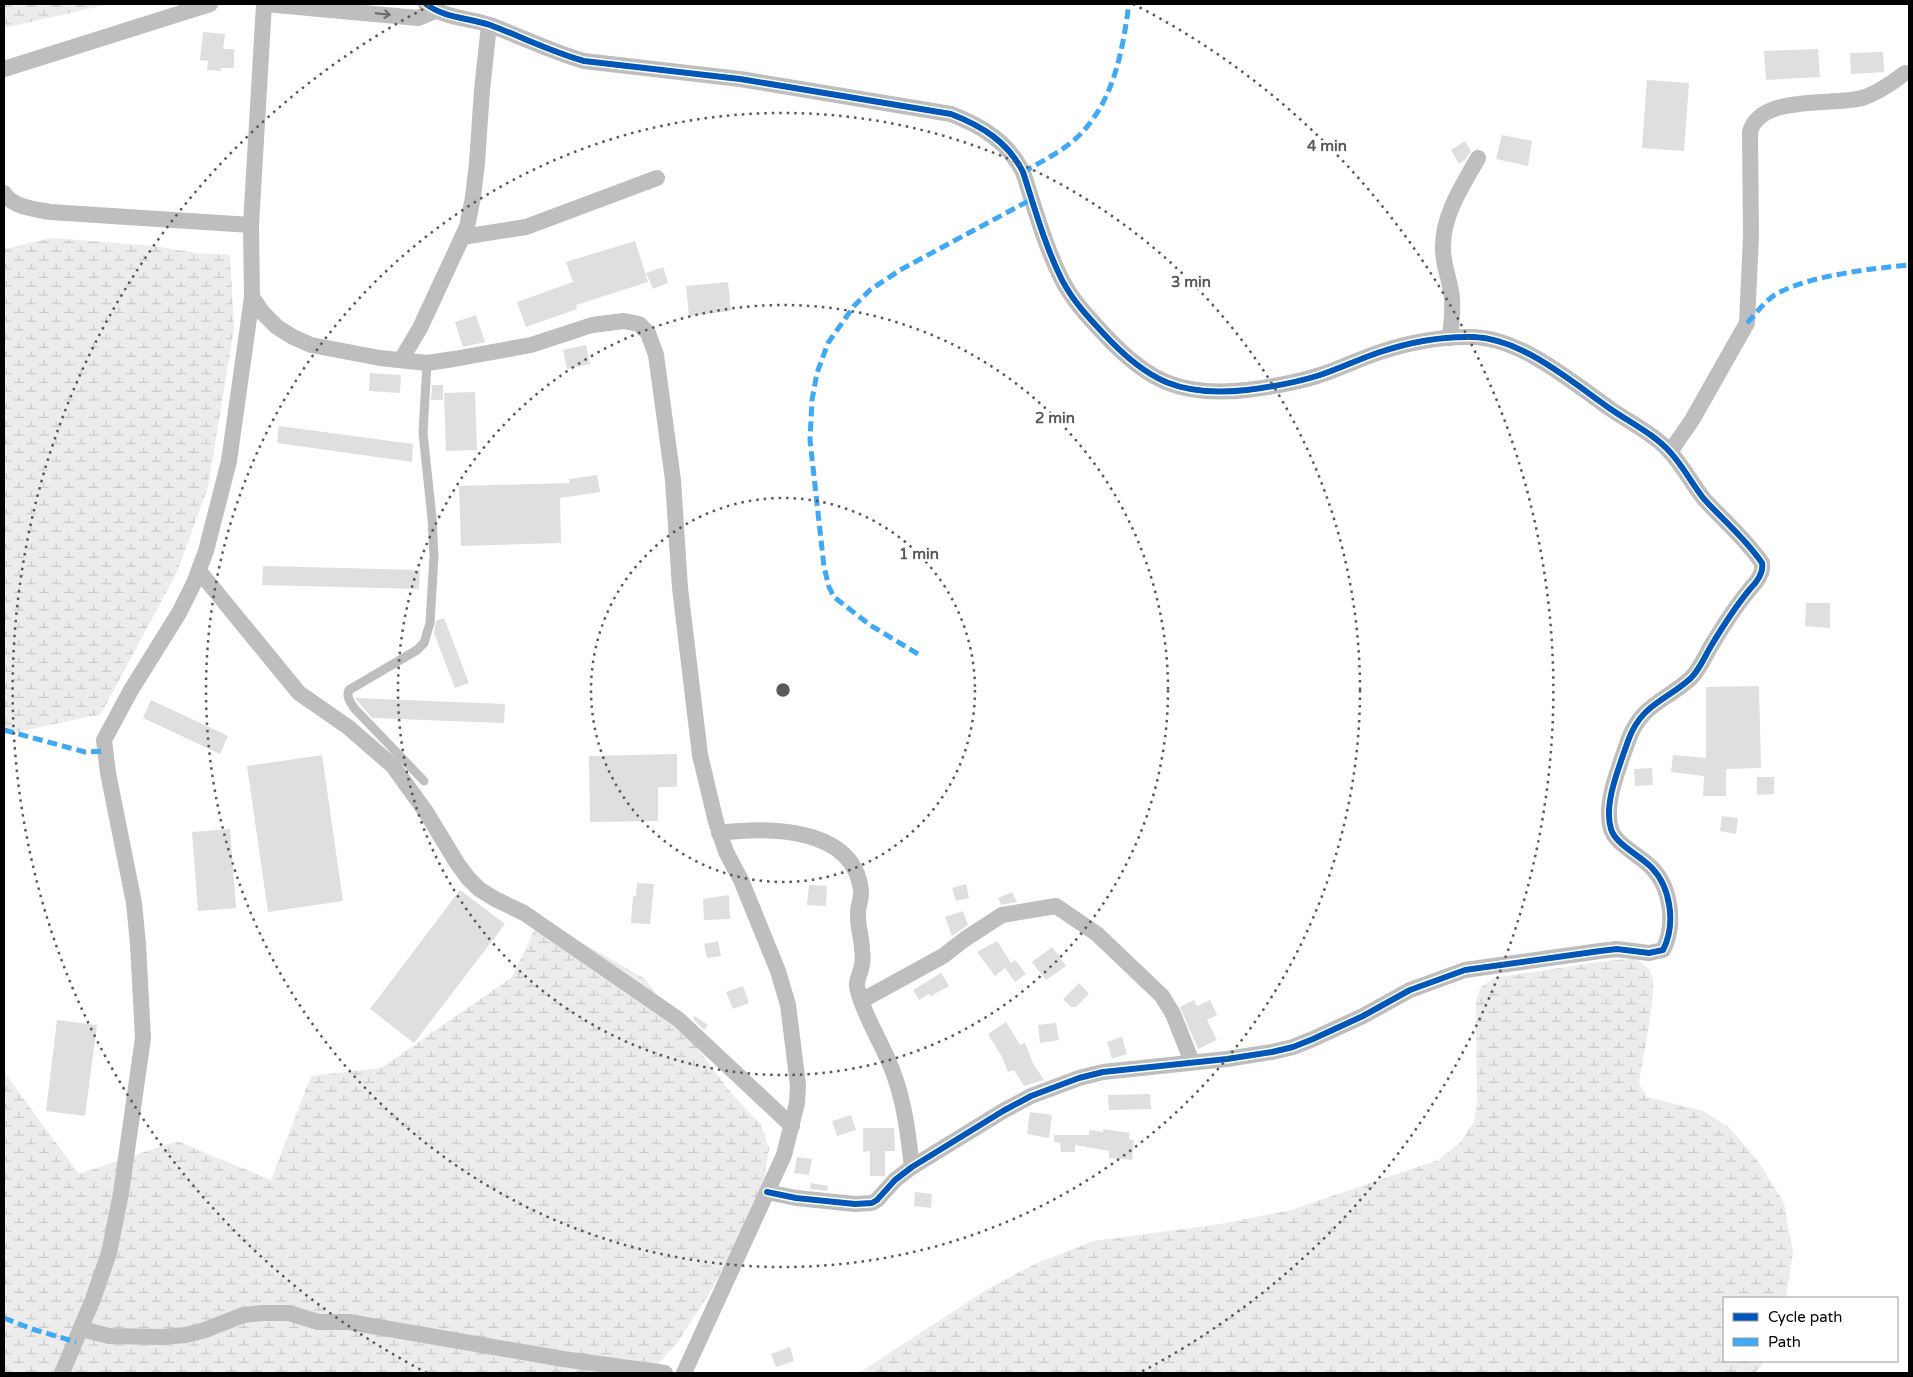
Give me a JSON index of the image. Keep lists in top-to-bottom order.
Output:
{
  "legend": ["Cycle path", "Path"],
  "rings": [
    "4 min",
    "3 min",
    "2 min",
    "1 min"
  ]
}
